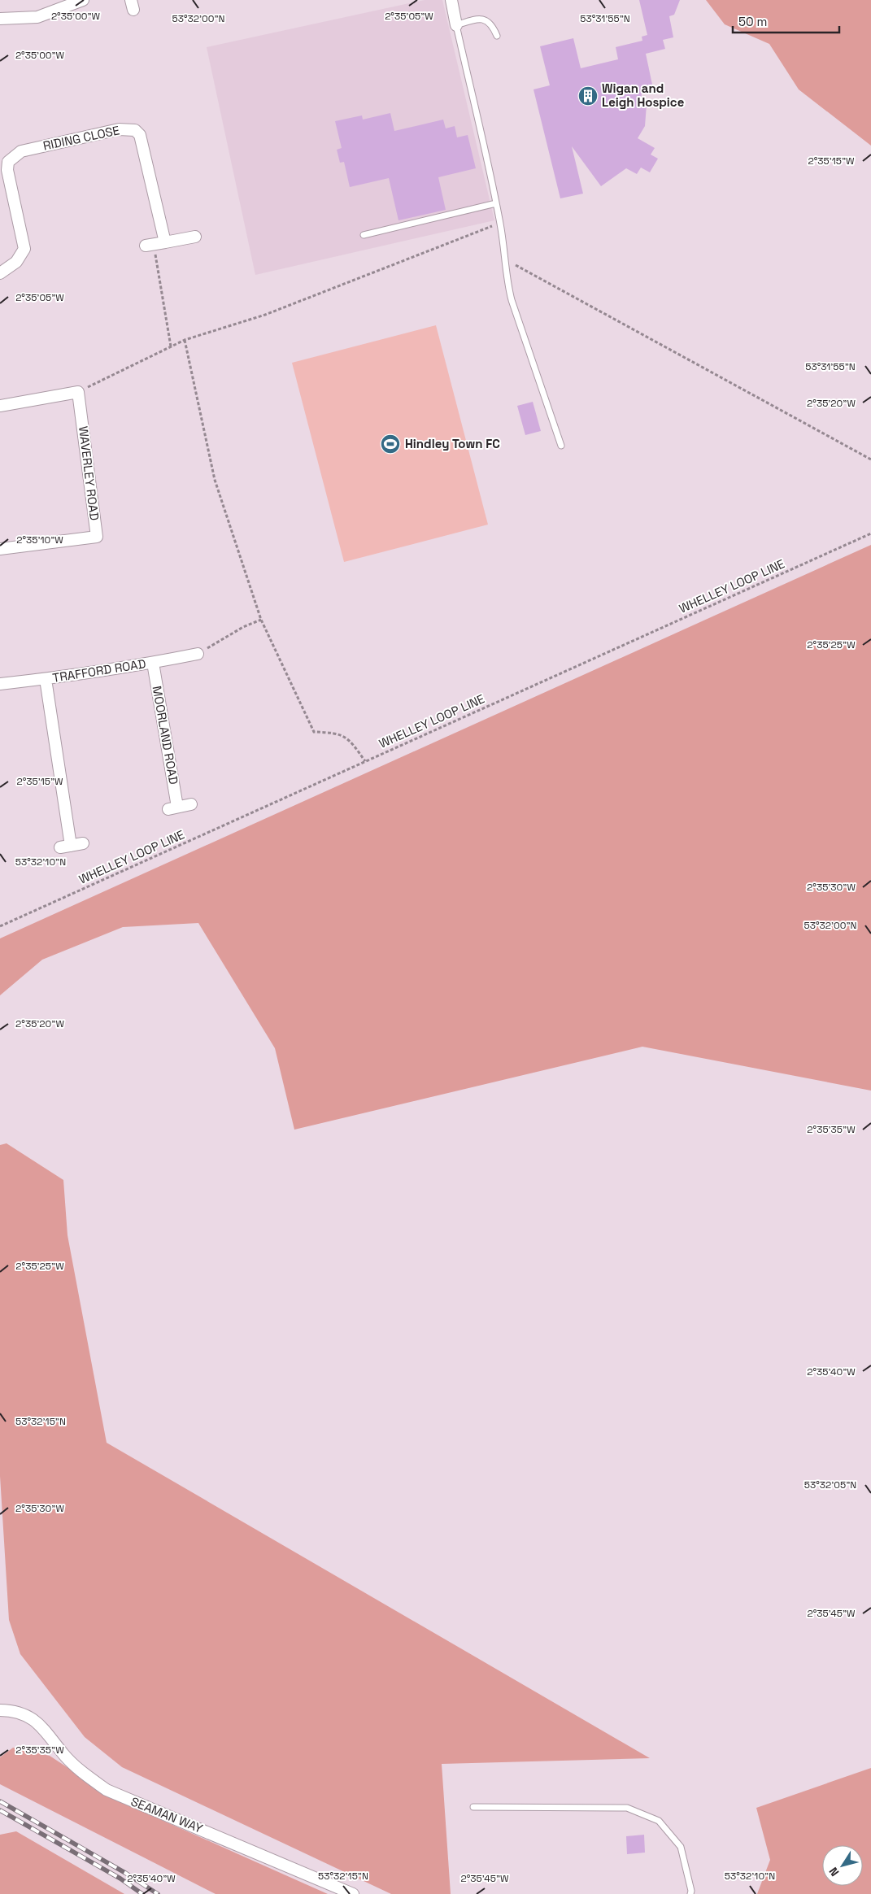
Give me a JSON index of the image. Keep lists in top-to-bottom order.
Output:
{
  "streets": {
    "street": [
      "RIDING CLOSE",
      "WAVERLEY ROAD",
      "TRAFFORD ROAD",
      "MOORLAND ROAD",
      "SEAMAN WAY"
    ],
    "path": ["WHELLEY LOOP LINE"]
  },
  "crossings": [
    ["TRAFFORD ROAD", "MOORLAND ROAD"]
  ],
  "places": {
    "building": ["Wigan and Leigh Hospice"],
    "sports": ["Hindley Town FC"]
  },
  "scale_bar": "50 m",
  "north": "bottom left",
  "coordinates": [
    "2°35'00\"W",
    "2°35'05\"W",
    "53°32'00\"N",
    "53°31'55\"N",
    "2°35'15\"W",
    "2°35'20\"W",
    "2°35'10\"W",
    "2°35'25\"W",
    "53°32'10\"N",
    "2°35'30\"W",
    "2°35'35\"W",
    "2°35'40\"W",
    "53°32'15\"N",
    "53°32'05\"N",
    "2°35'45\"W"
  ]
}
